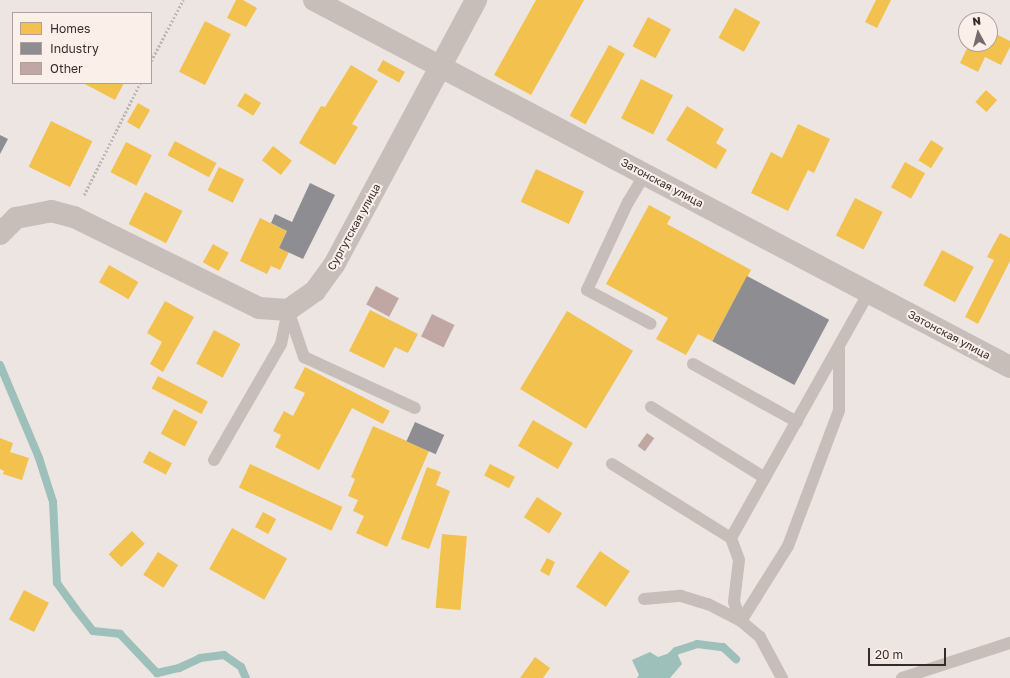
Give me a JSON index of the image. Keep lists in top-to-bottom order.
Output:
{
  "streets": {
    "street": ["Затонская улица", "Сургутская улица"]
  },
  "crossings": [
    ["Затонская улица", "Сургутская улица"]
  ],
  "legend": ["Homes", "Industry", "Other"],
  "scale_bar": "20 m",
  "north": "top"
}
